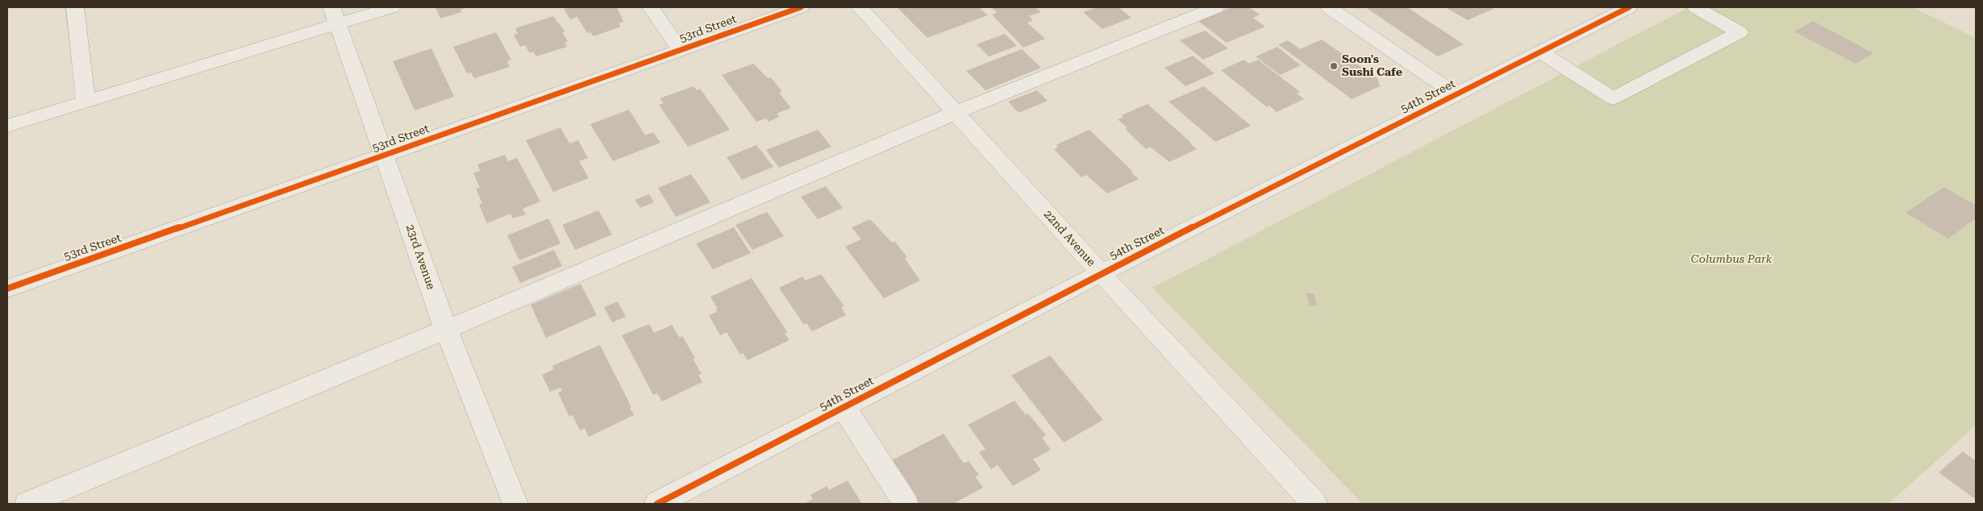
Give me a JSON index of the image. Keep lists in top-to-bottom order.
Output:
{
  "streets": {
    "street": [
      "53rd Street",
      "54th Street",
      "22nd Avenue",
      "23rd Avenue"
    ]
  },
  "crossings": [
    ["53rd Street", "23rd Avenue"],
    ["54th Street", "22nd Avenue"]
  ],
  "parks": ["Columbus Park"],
  "places": ["Soon's Sushi Cafe"]
}
